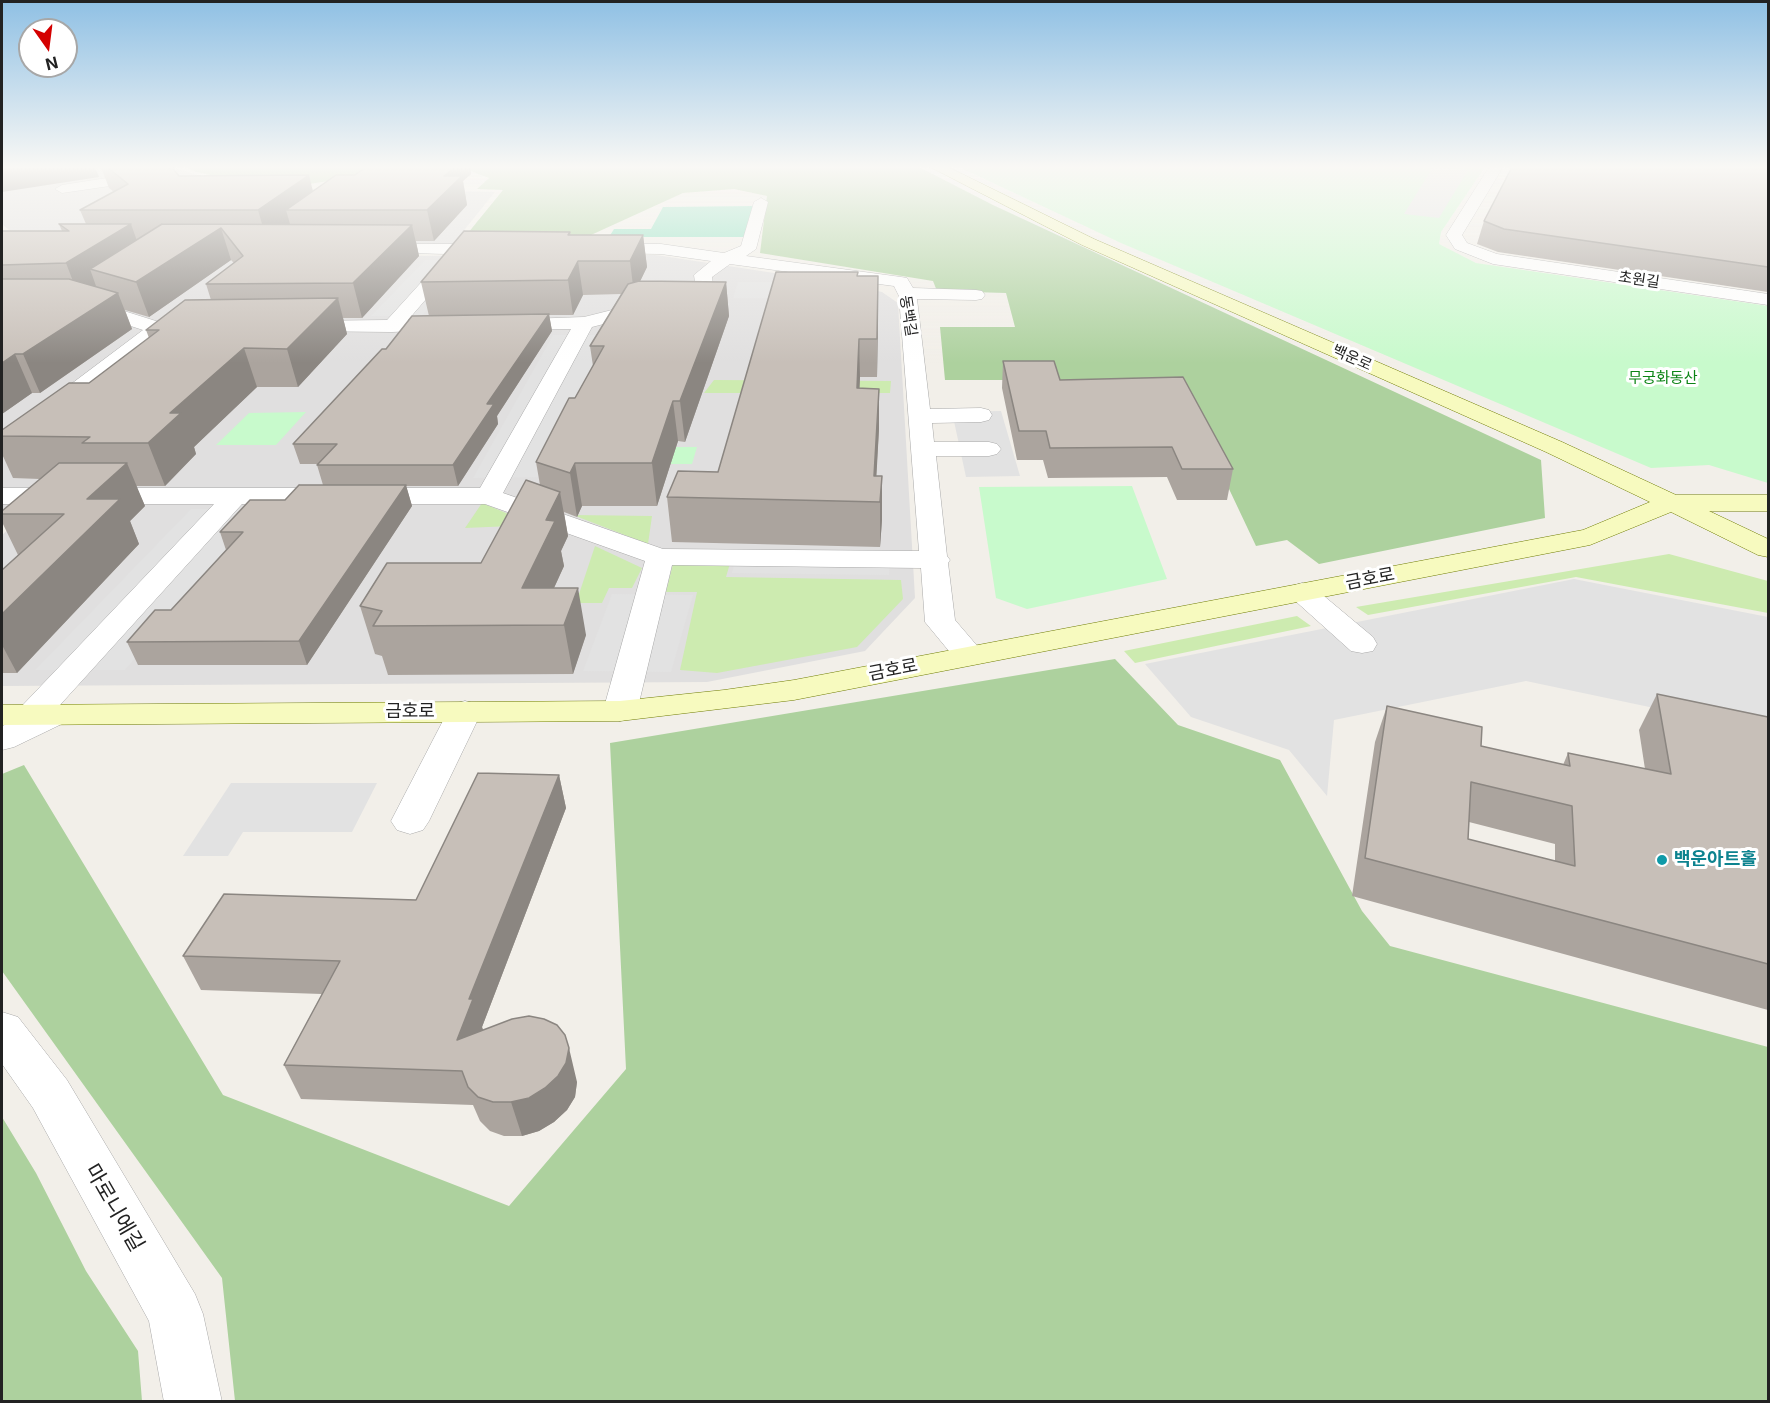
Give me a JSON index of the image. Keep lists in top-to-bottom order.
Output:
{
  "streets": {
    "main road": ["백운로", "금호로"],
    "street": ["초원길", "동백길", "마로니에길"]
  },
  "crossings": [
    ["동백길", "금호로"],
    ["백운로", "금호로"]
  ],
  "parks": ["무궁화동산"],
  "places": ["백운아트홀"],
  "north": "bottom"
}
